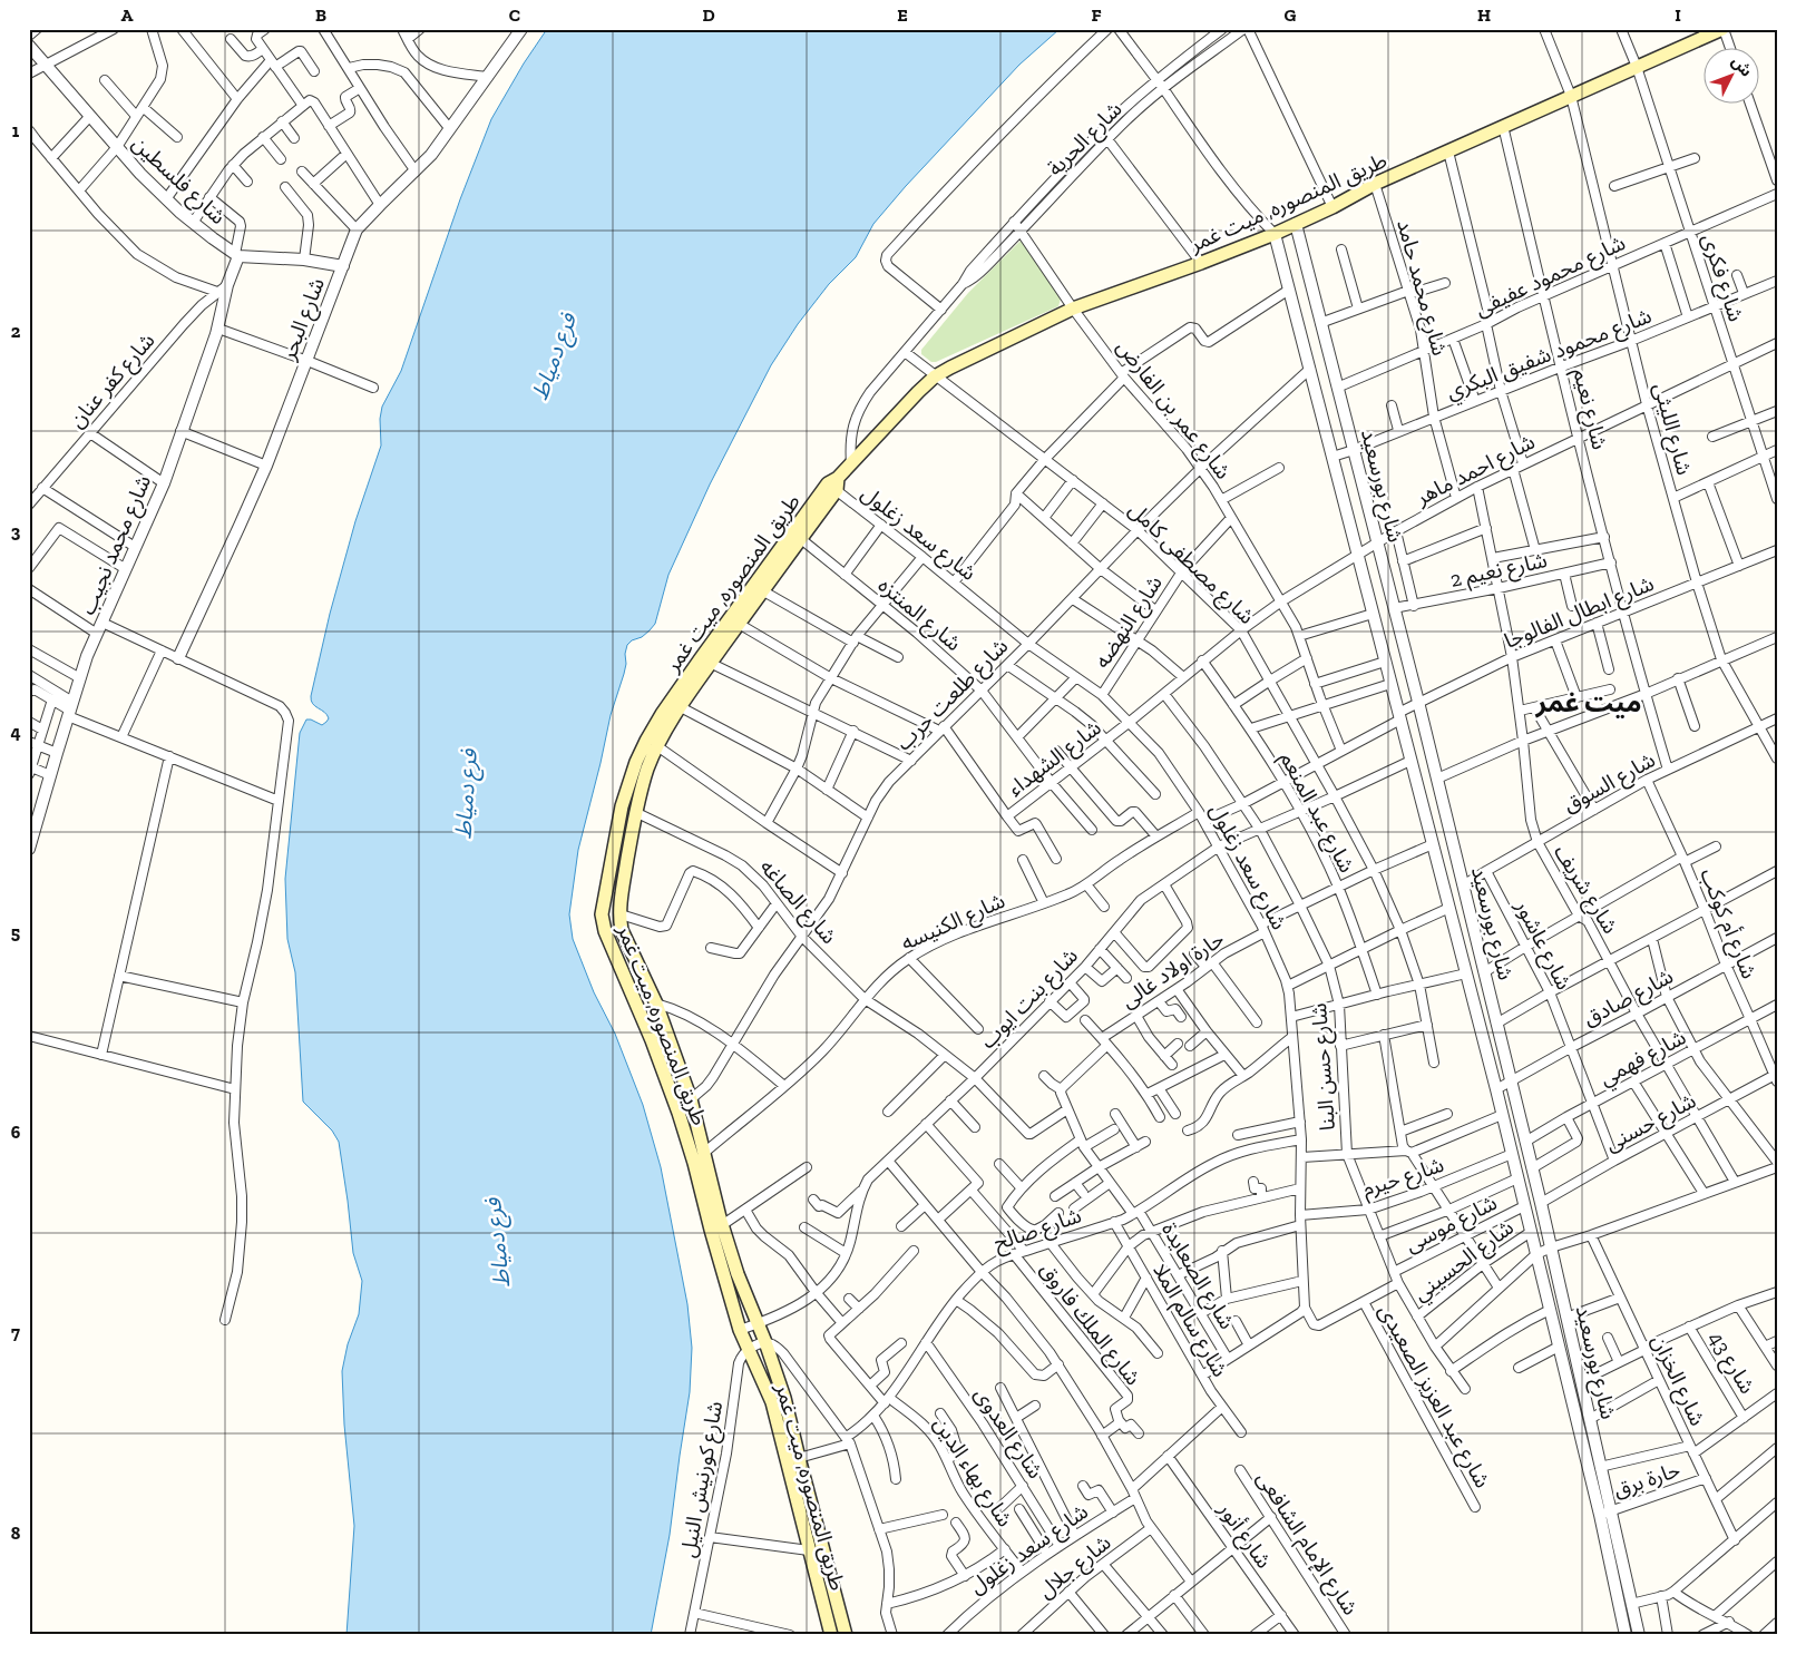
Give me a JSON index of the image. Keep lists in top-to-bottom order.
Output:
{
  "streets": {
    "main road": ["طريق المنصوره, ميت غمر"],
    "street": [
      "شارع الحرية",
      "شارع فلسطين",
      "شارع محمود عفيفى",
      "شارع فكرى",
      "شارع محمد حامد",
      "شارع البحر",
      "شارع محمود شفيق البكري",
      "شارع كفر عنان",
      "شارع عمر بن الفارض",
      "شارع نعيم",
      "شارع الليثى",
      "شارع احمد ماهر",
      "شارع بورسعيد",
      "شارع سعد زغلول",
      "شارع محمد نجيب",
      "شارع مصطفى كامل",
      "شارع نعيم 2",
      "شارع ابطال الفالوجا",
      "شارع المنتزه",
      "شارع النهضه",
      "شارع طلعت حرب",
      "شارع الشهداء",
      "شارع السوق",
      "شارع عبد المنعم",
      "شارع شريف",
      "شارع الصاغه",
      "شارع الكنيسه",
      "شارع أم كوكب",
      "شارع عاشور",
      "حارة اولاد غالى",
      "شارع صادق",
      "شارع بنت ايوب",
      "شارع فهمي",
      "شارع حسن البنا",
      "شارع حسنى",
      "شارع حيرم",
      "شارع موسى",
      "شارع صالح",
      "شارع الحسيني",
      "شارع الصعايدة",
      "شارع سالم الملا",
      "شارع الملك فاروق",
      "شارع 43",
      "شارع الخزان",
      "شارع عبد العزيز الصعيدى",
      "شارع العدوى",
      "شارع بهاء الدين",
      "شارع كورنيش النيل",
      "حارة برق",
      "شارع أنور",
      "شارع الإمام الشافعى",
      "شارع جلال"
    ]
  },
  "crossings": [
    ["شارع الحرية", "طريق المنصوره, ميت غمر"],
    ["شارع الحرية", "شارع عمر بن الفارض"],
    ["شارع الحرية", "شارع مصطفى كامل"],
    ["شارع فلسطين", "شارع محمد نجيب"],
    ["طريق المنصوره, ميت غمر", "شارع فكرى"],
    ["طريق المنصوره, ميت غمر", "شارع محمد حامد"],
    ["طريق المنصوره, ميت غمر", "شارع عمر بن الفارض"],
    ["طريق المنصوره, ميت غمر", "شارع نعيم"],
    ["طريق المنصوره, ميت غمر", "شارع الليثى"],
    ["طريق المنصوره, ميت غمر", "شارع بورسعيد"],
    ["طريق المنصوره, ميت غمر", "شارع سعد زغلول"],
    ["طريق المنصوره, ميت غمر", "شارع مصطفى كامل"],
    ["طريق المنصوره, ميت غمر", "شارع المنتزه"],
    ["طريق المنصوره, ميت غمر", "شارع طلعت حرب"],
    ["طريق المنصوره, ميت غمر", "شارع الصاغه"],
    ["طريق المنصوره, ميت غمر", "شارع الكنيسه"],
    ["طريق المنصوره, ميت غمر", "شارع بنت ايوب"],
    ["طريق المنصوره, ميت غمر", "شارع صالح"],
    ["طريق المنصوره, ميت غمر", "شارع كورنيش النيل"],
    ["شارع محمود عفيفى", "شارع فكرى"],
    ["شارع محمود عفيفى", "شارع محمد حامد"],
    ["شارع محمود عفيفى", "شارع نعيم"],
    ["شارع محمود عفيفى", "شارع الليثى"],
    ["شارع محمود عفيفى", "شارع بورسعيد"],
    ["شارع فكرى", "شارع محمود شفيق البكري"],
    ["شارع فكرى", "شارع احمد ماهر"],
    ["شارع محمد حامد", "شارع محمود شفيق البكري"],
    ["شارع محمد حامد", "شارع احمد ماهر"],
    ["شارع محمود شفيق البكري", "شارع نعيم"],
    ["شارع محمود شفيق البكري", "شارع الليثى"],
    ["شارع محمود شفيق البكري", "شارع بورسعيد"],
    ["شارع كفر عنان", "شارع محمد نجيب"],
    ["شارع عمر بن الفارض", "شارع احمد ماهر"],
    ["شارع عمر بن الفارض", "شارع ابطال الفالوجا"],
    ["شارع عمر بن الفارض", "شارع النهضه"],
    ["شارع عمر بن الفارض", "شارع طلعت حرب"],
    ["شارع نعيم", "شارع احمد ماهر"],
    ["شارع نعيم", "شارع نعيم 2"],
    ["شارع نعيم", "شارع ابطال الفالوجا"],
    ["شارع نعيم", "شارع السوق"],
    ["شارع الليثى", "شارع احمد ماهر"],
    ["شارع الليثى", "شارع ابطال الفالوجا"],
    ["شارع الليثى", "شارع السوق"],
    ["شارع احمد ماهر", "شارع بورسعيد"],
    ["شارع احمد ماهر", "شارع سعد زغلول"],
    ["شارع احمد ماهر", "شارع مصطفى كامل"],
    ["شارع احمد ماهر", "شارع الشهداء"],
    ["شارع احمد ماهر", "شارع عبد المنعم"],
    ["شارع احمد ماهر", "شارع شريف"],
    ["شارع احمد ماهر", "شارع حسن البنا"],
    ["شارع بورسعيد", "شارع نعيم 2"],
    ["شارع بورسعيد", "شارع ابطال الفالوجا"],
    ["شارع بورسعيد", "شارع طلعت حرب"],
    ["شارع بورسعيد", "شارع السوق"],
    ["شارع بورسعيد", "حارة اولاد غالى"],
    ["شارع بورسعيد", "شارع صادق"],
    ["شارع بورسعيد", "شارع بنت ايوب"],
    ["شارع بورسعيد", "شارع فهمي"],
    ["شارع بورسعيد", "شارع حسنى"],
    ["شارع بورسعيد", "شارع حيرم"],
    ["شارع بورسعيد", "شارع موسى"],
    ["شارع بورسعيد", "شارع الحسيني"],
    ["شارع بورسعيد", "حارة برق"],
    ["شارع سعد زغلول", "شارع ابطال الفالوجا"],
    ["شارع سعد زغلول", "شارع النهضه"],
    ["شارع سعد زغلول", "شارع طلعت حرب"],
    ["شارع سعد زغلول", "شارع الشهداء"],
    ["شارع سعد زغلول", "شارع الكنيسه"],
    ["شارع سعد زغلول", "حارة اولاد غالى"],
    ["شارع سعد زغلول", "شارع بنت ايوب"],
    ["شارع سعد زغلول", "شارع حيرم"],
    ["شارع سعد زغلول", "شارع صالح"],
    ["شارع سعد زغلول", "شارع سالم الملا"],
    ["شارع سعد زغلول", "شارع العدوى"],
    ["شارع سعد زغلول", "شارع بهاء الدين"],
    ["شارع سعد زغلول", "شارع أنور"],
    ["شارع مصطفى كامل", "شارع ابطال الفالوجا"],
    ["شارع مصطفى كامل", "شارع النهضه"],
    ["شارع مصطفى كامل", "شارع طلعت حرب"],
    ["شارع مصطفى كامل", "حارة اولاد غالى"],
    ["شارع مصطفى كامل", "شارع بنت ايوب"],
    ["شارع نعيم 2", "شارع شريف"],
    ["شارع ابطال الفالوجا", "شارع عبد المنعم"],
    ["شارع ابطال الفالوجا", "شارع شريف"],
    ["شارع ابطال الفالوجا", "شارع حسن البنا"],
    ["شارع المنتزه", "شارع طلعت حرب"],
    ["شارع المنتزه", "شارع الشهداء"],
    ["شارع طلعت حرب", "شارع الشهداء"],
    ["شارع طلعت حرب", "شارع الصاغه"],
    ["شارع السوق", "شارع شريف"],
    ["شارع السوق", "شارع أم كوكب"],
    ["شارع السوق", "شارع عاشور"],
    ["شارع عبد المنعم", "حارة اولاد غالى"],
    ["شارع عبد المنعم", "شارع بنت ايوب"],
    ["شارع شريف", "شارع صادق"],
    ["شارع شريف", "شارع فهمي"],
    ["شارع شريف", "شارع حسنى"],
    ["شارع الصاغه", "شارع الكنيسه"],
    ["شارع الصاغه", "شارع بنت ايوب"],
    ["شارع أم كوكب", "شارع صادق"],
    ["شارع أم كوكب", "شارع فهمي"],
    ["شارع أم كوكب", "شارع حسنى"],
    ["شارع عاشور", "شارع صادق"],
    ["شارع عاشور", "شارع فهمي"],
    ["شارع عاشور", "شارع حسنى"],
    ["حارة اولاد غالى", "شارع حسن البنا"],
    ["شارع بنت ايوب", "شارع حسن البنا"],
    ["شارع حسن البنا", "شارع حيرم"],
    ["شارع حسن البنا", "شارع موسى"],
    ["شارع حسن البنا", "شارع الحسيني"],
    ["شارع صالح", "شارع الصعايدة"],
    ["شارع صالح", "شارع سالم الملا"],
    ["شارع صالح", "شارع الملك فاروق"],
    ["شارع صالح", "شارع العدوى"],
    ["شارع صالح", "شارع بهاء الدين"],
    ["شارع الخزان", "حارة برق"]
  ],
  "districts": ["ميت غمر"],
  "water": ["فرع دمياط"],
  "north": "top right",
  "grid": {
    "columns": [
      "A",
      "B",
      "C",
      "D",
      "E",
      "F",
      "G",
      "H",
      "I"
    ],
    "rows": [
      "1",
      "2",
      "3",
      "4",
      "5",
      "6",
      "7",
      "8"
    ]
  }
}
